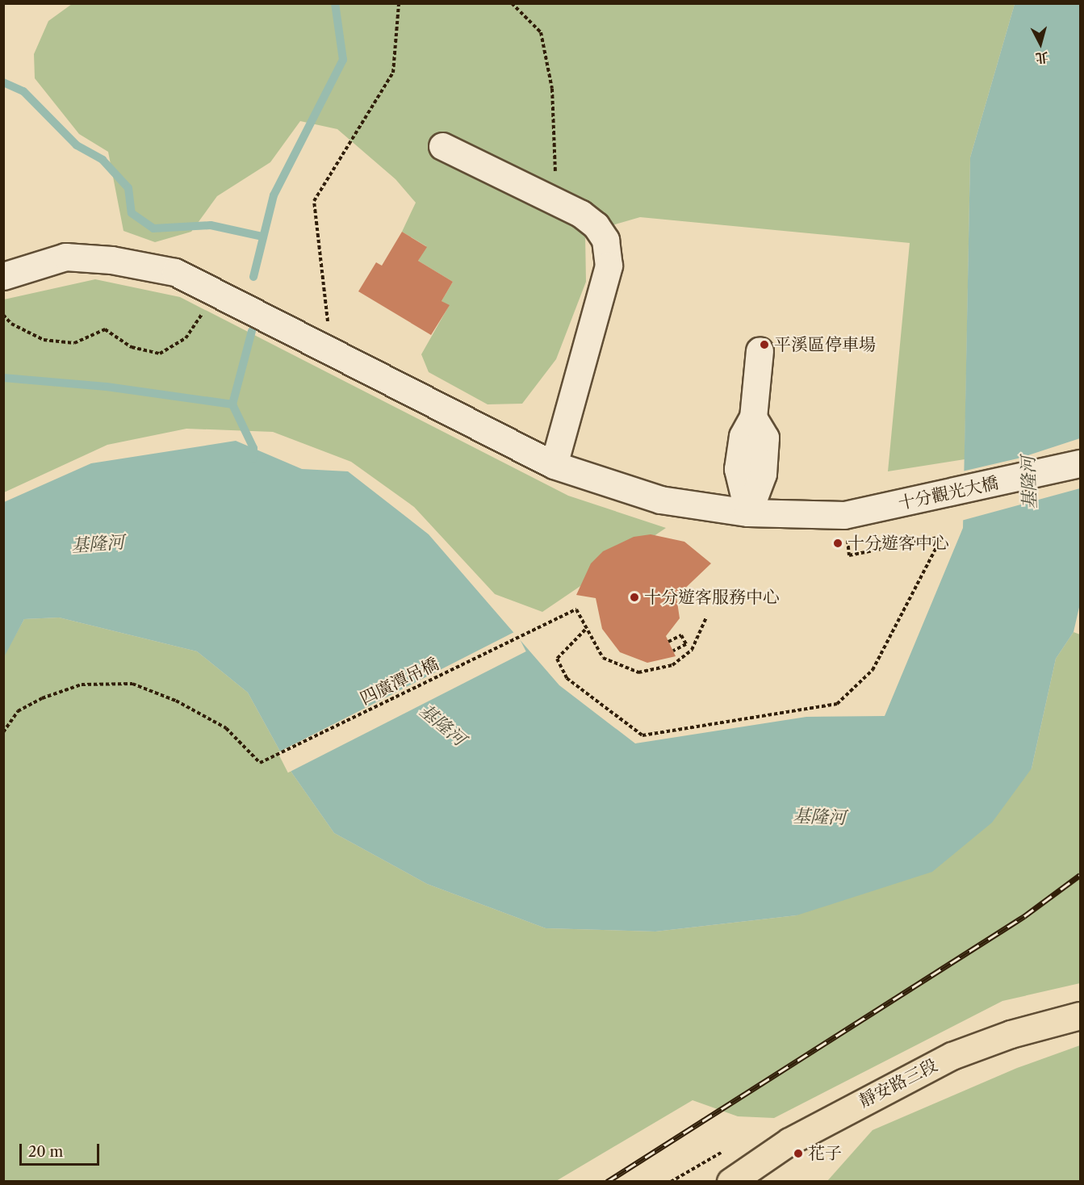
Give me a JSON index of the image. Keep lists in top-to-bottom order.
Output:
{
  "streets": {
    "main road": ["靜安路三段"],
    "street": ["十分觀光大橋"],
    "path": ["四廣潭吊橋"]
  },
  "water": ["基隆河"],
  "places": [
    "平溪區停車場",
    "十分遊客中心",
    "十分遊客服務中心",
    "花子"
  ],
  "scale_bar": "20 m",
  "north": "bottom"
}
